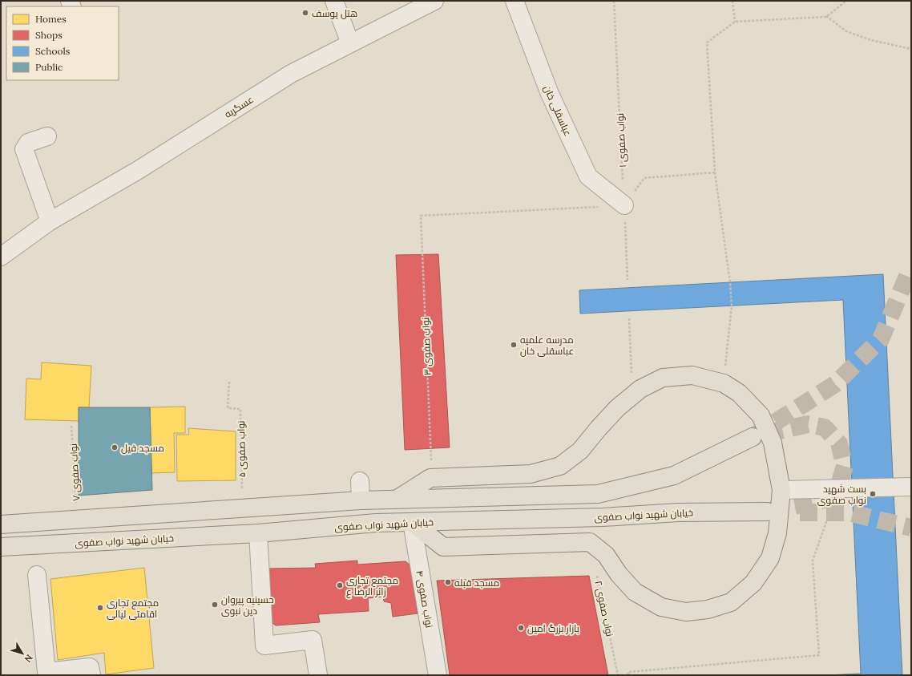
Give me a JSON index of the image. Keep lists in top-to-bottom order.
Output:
{
  "streets": {
    "main road": ["خیابان شهید نواب صفوی"],
    "street": ["عسگریه", "عباسقلی خان", "نواب صفوی ۴"],
    "path": [
      "نواب صفوی ۱",
      "نواب صفوی ۳",
      "نواب صفوی ۵",
      "نواب صفوی ۷",
      "نواب صفوی ۲"
    ]
  },
  "crossings": [
    ["عباسقلی خان", "نواب صفوی ۱"],
    ["عباسقلی خان", "نواب صفوی ۳"],
    ["نواب صفوی ۱", "نواب صفوی ۳"],
    ["خیابان شهید نواب صفوی", "نواب صفوی ۴"]
  ],
  "places": [
    "هتل یوسف",
    "مدرسه علمیه عباسقلی خان",
    "مسجد فیل",
    "بست شهید نواب صفوی",
    "مسجد قبله",
    "مجتمع تجاری زائر الرضا ع",
    "حسینیه پیروان دین نبوی",
    "مجتمع تجاری اقامتی لیالی",
    "بازار بزرگ امین"
  ],
  "legend": [
    "Homes",
    "Shops",
    "Schools",
    "Public"
  ],
  "north": "bottom right"
}
